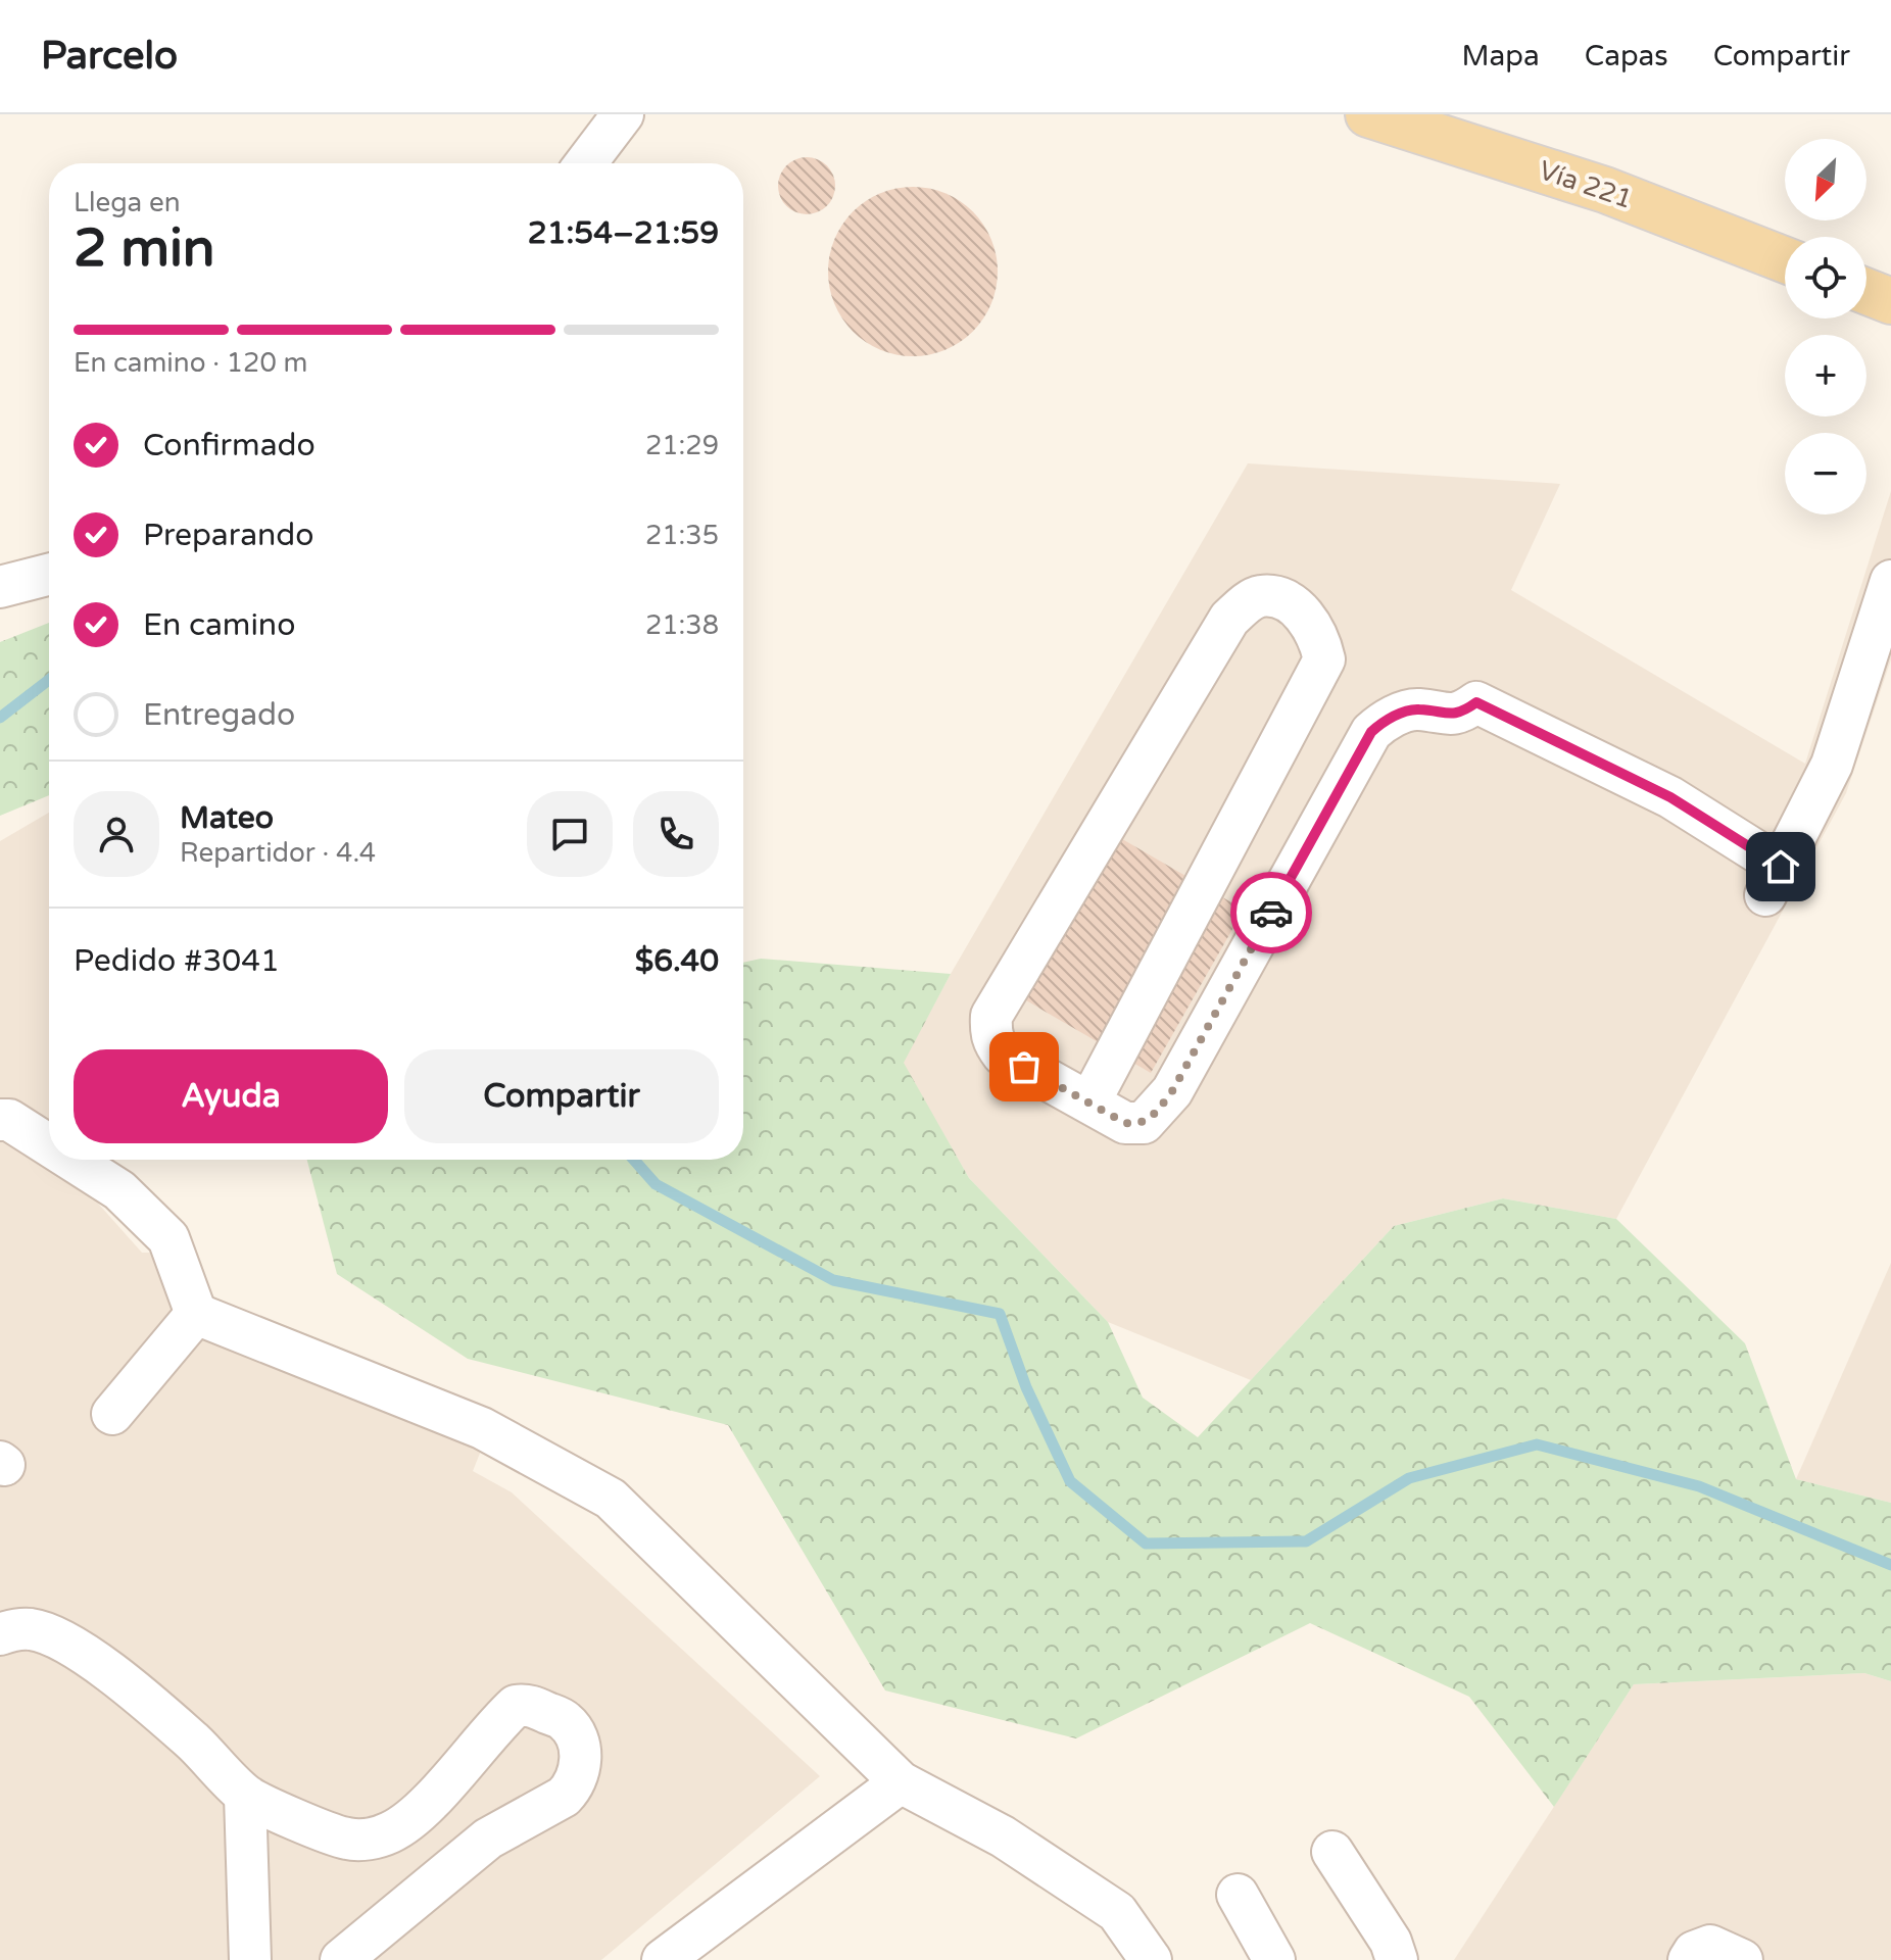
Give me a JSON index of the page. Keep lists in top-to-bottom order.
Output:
{
  "streets": {
    "main road": ["Vía 221"]
  },
  "north": "bottom left",
  "page": {
    "header": "Parcelo",
    "nav": ["Mapa", "Capas", "Compartir"],
    "map_buttons": ["+", "−"],
    "heading": ["2 min", "Llega en", "21:54–21:59"],
    "panel": [
      "Mateo",
      "Repartidor · 4.4",
      "Pedido #3041",
      "$6.40"
    ],
    "bar": "En camino · 120 m",
    "list": [
      ["Confirmado", "21:29"],
      ["Preparando", "21:35"],
      ["En camino", "21:38"],
      "Entregado"
    ],
    "buttons": ["Ayuda", "Compartir"]
  }
}
